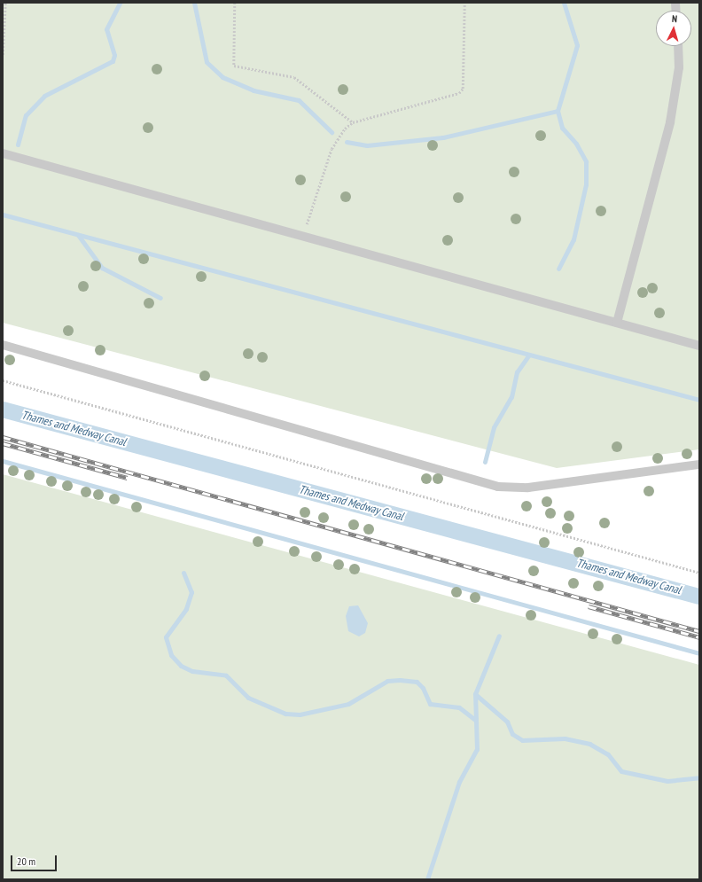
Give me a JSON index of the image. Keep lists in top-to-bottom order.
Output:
{
  "water": ["Thames and Medway Canal"],
  "scale_bar": "20 m",
  "north": "top"
}
